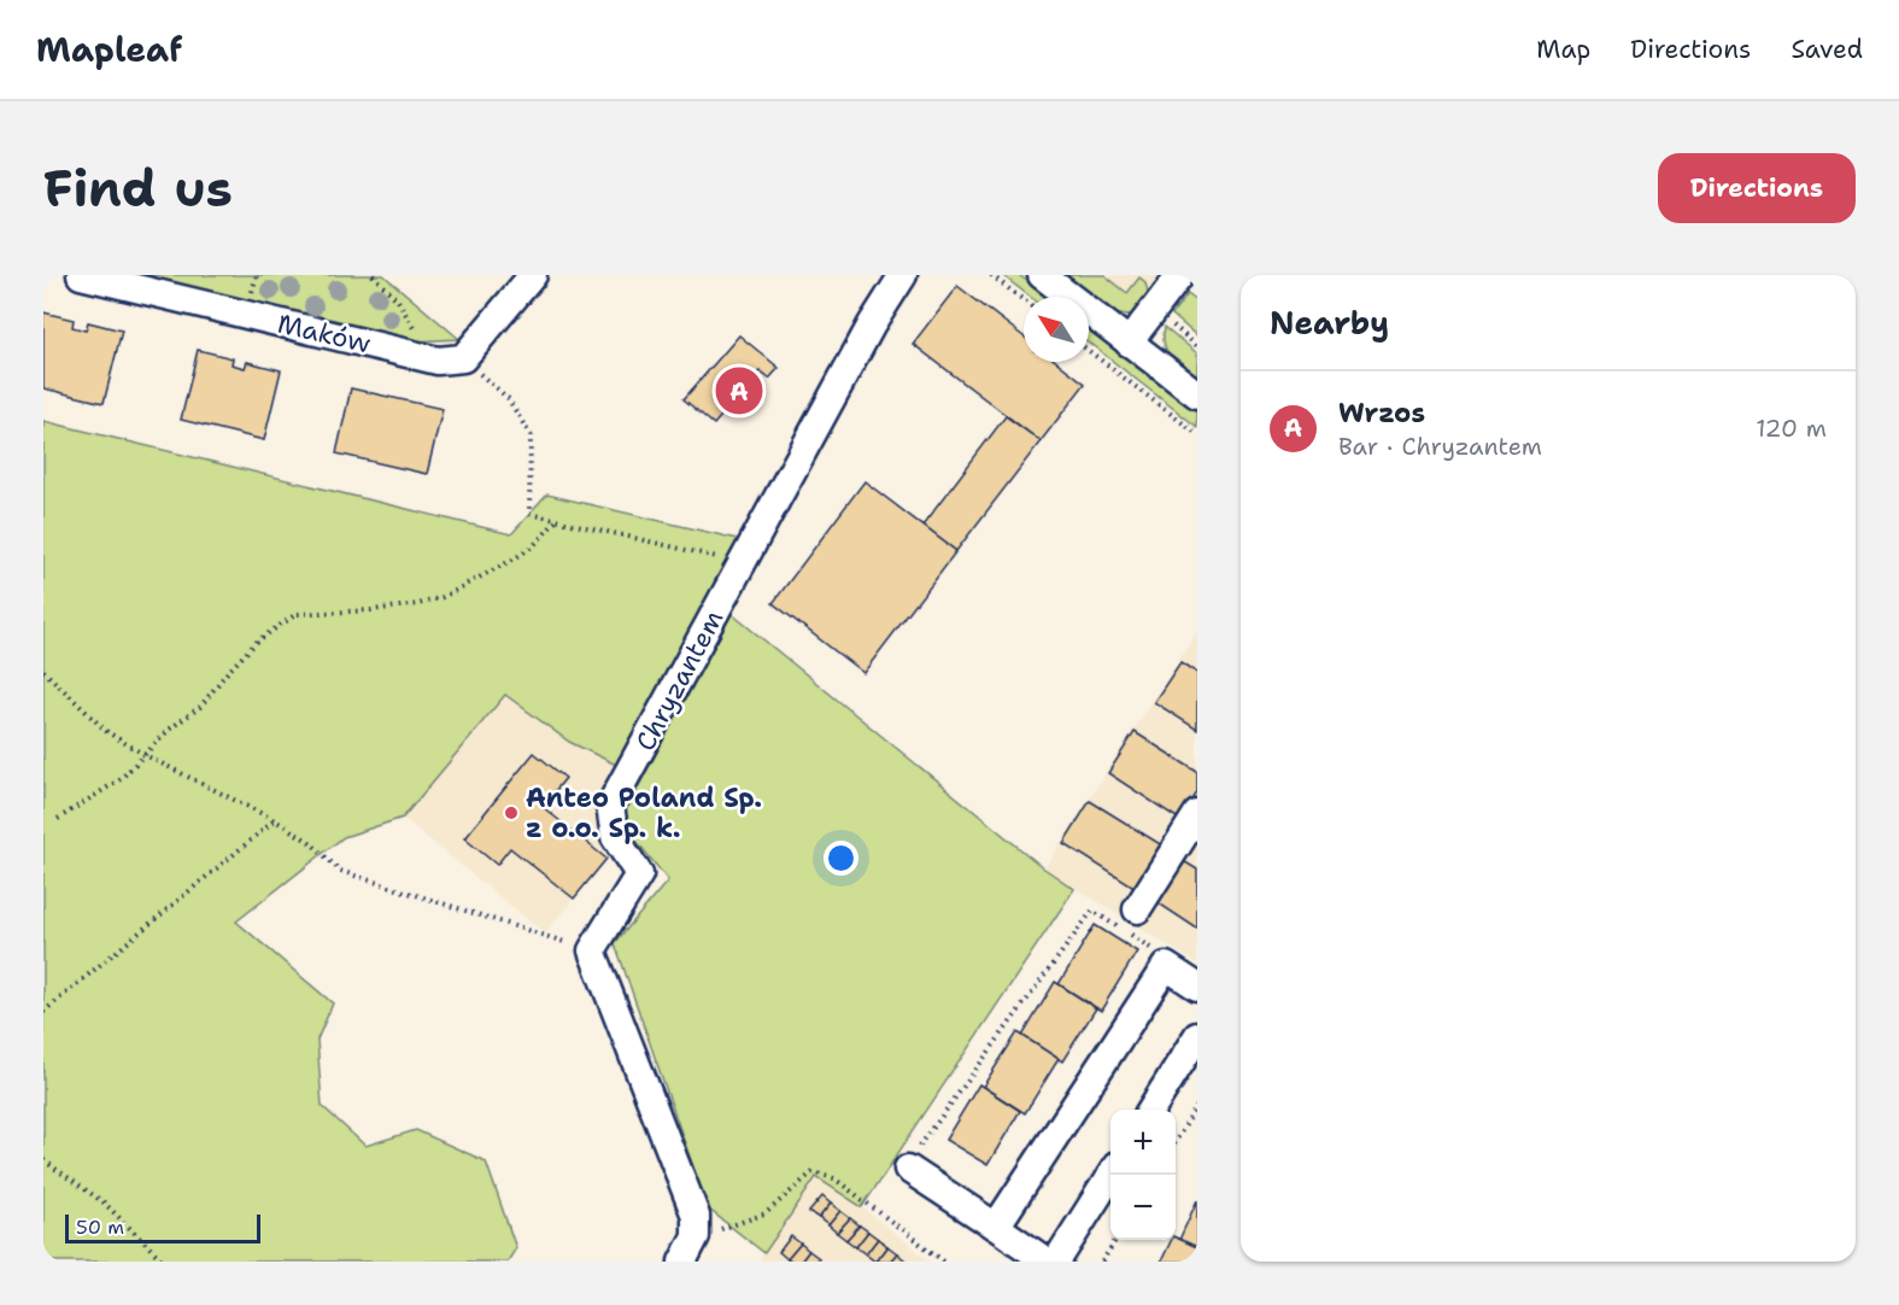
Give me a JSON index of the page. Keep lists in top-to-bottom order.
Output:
{
  "streets": {
    "street": ["Maków", "Chryzantem"]
  },
  "places": ["Anteo Poland Sp. z o.o. Sp. k."],
  "scale_bar": "50 m",
  "north": "top left",
  "page": {
    "header": "Mapleaf",
    "nav": ["Map", "Directions", "Saved"],
    "buttons": "Directions",
    "title": "Find us",
    "heading": "Nearby",
    "pins": "A",
    "list": [
      {
        "mark": "A",
        "name": "Wrzos",
        "note": "Bar · Chryzantem",
        "value": "120 m"
      }
    ],
    "map_buttons": ["+", "−"],
    "scale": "50 m"
  }
}
